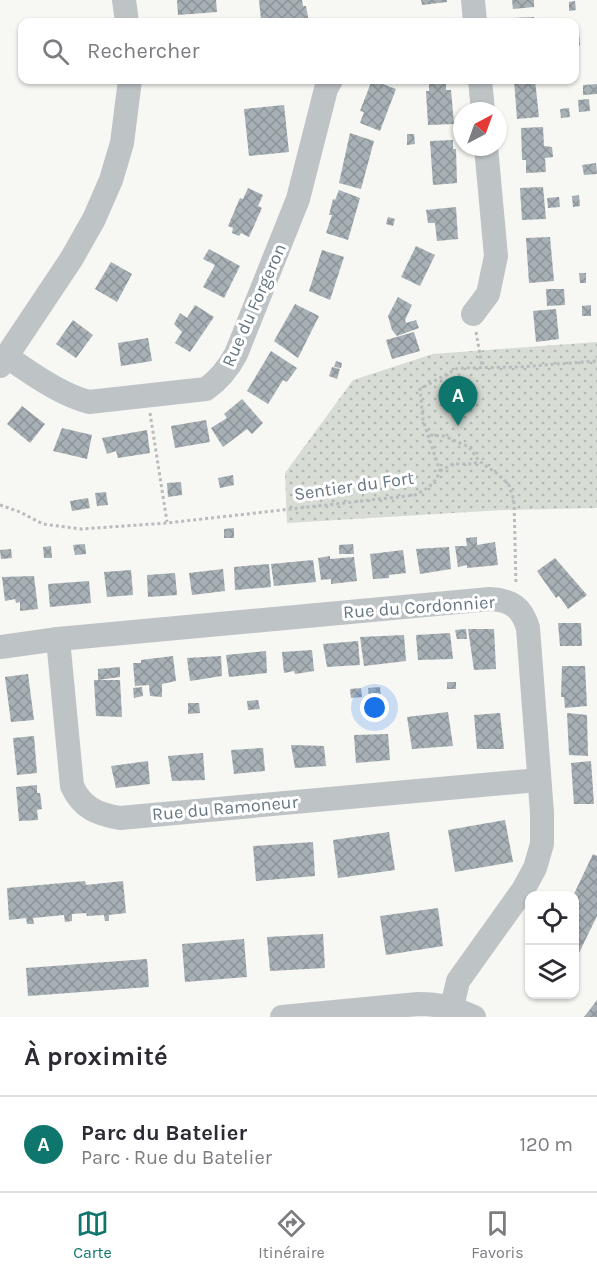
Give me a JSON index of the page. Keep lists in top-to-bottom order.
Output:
{
  "streets": {
    "street": ["Rue du Forgeron", "Rue du Cordonnier", "Rue du Ramoneur"],
    "path": ["Sentier du Fort"]
  },
  "crossings": [
    ["Rue du Cordonnier", "Rue du Ramoneur"]
  ],
  "north": "top right",
  "page": {
    "search": "Rechercher",
    "pins": "A",
    "heading": "À proximité",
    "list": [
      {
        "mark": "A",
        "name": "Parc du Batelier",
        "note": "Parc · Rue du Batelier",
        "value": "120 m"
      }
    ],
    "nav": ["Carte", "Itinéraire", "Favoris"]
  }
}
